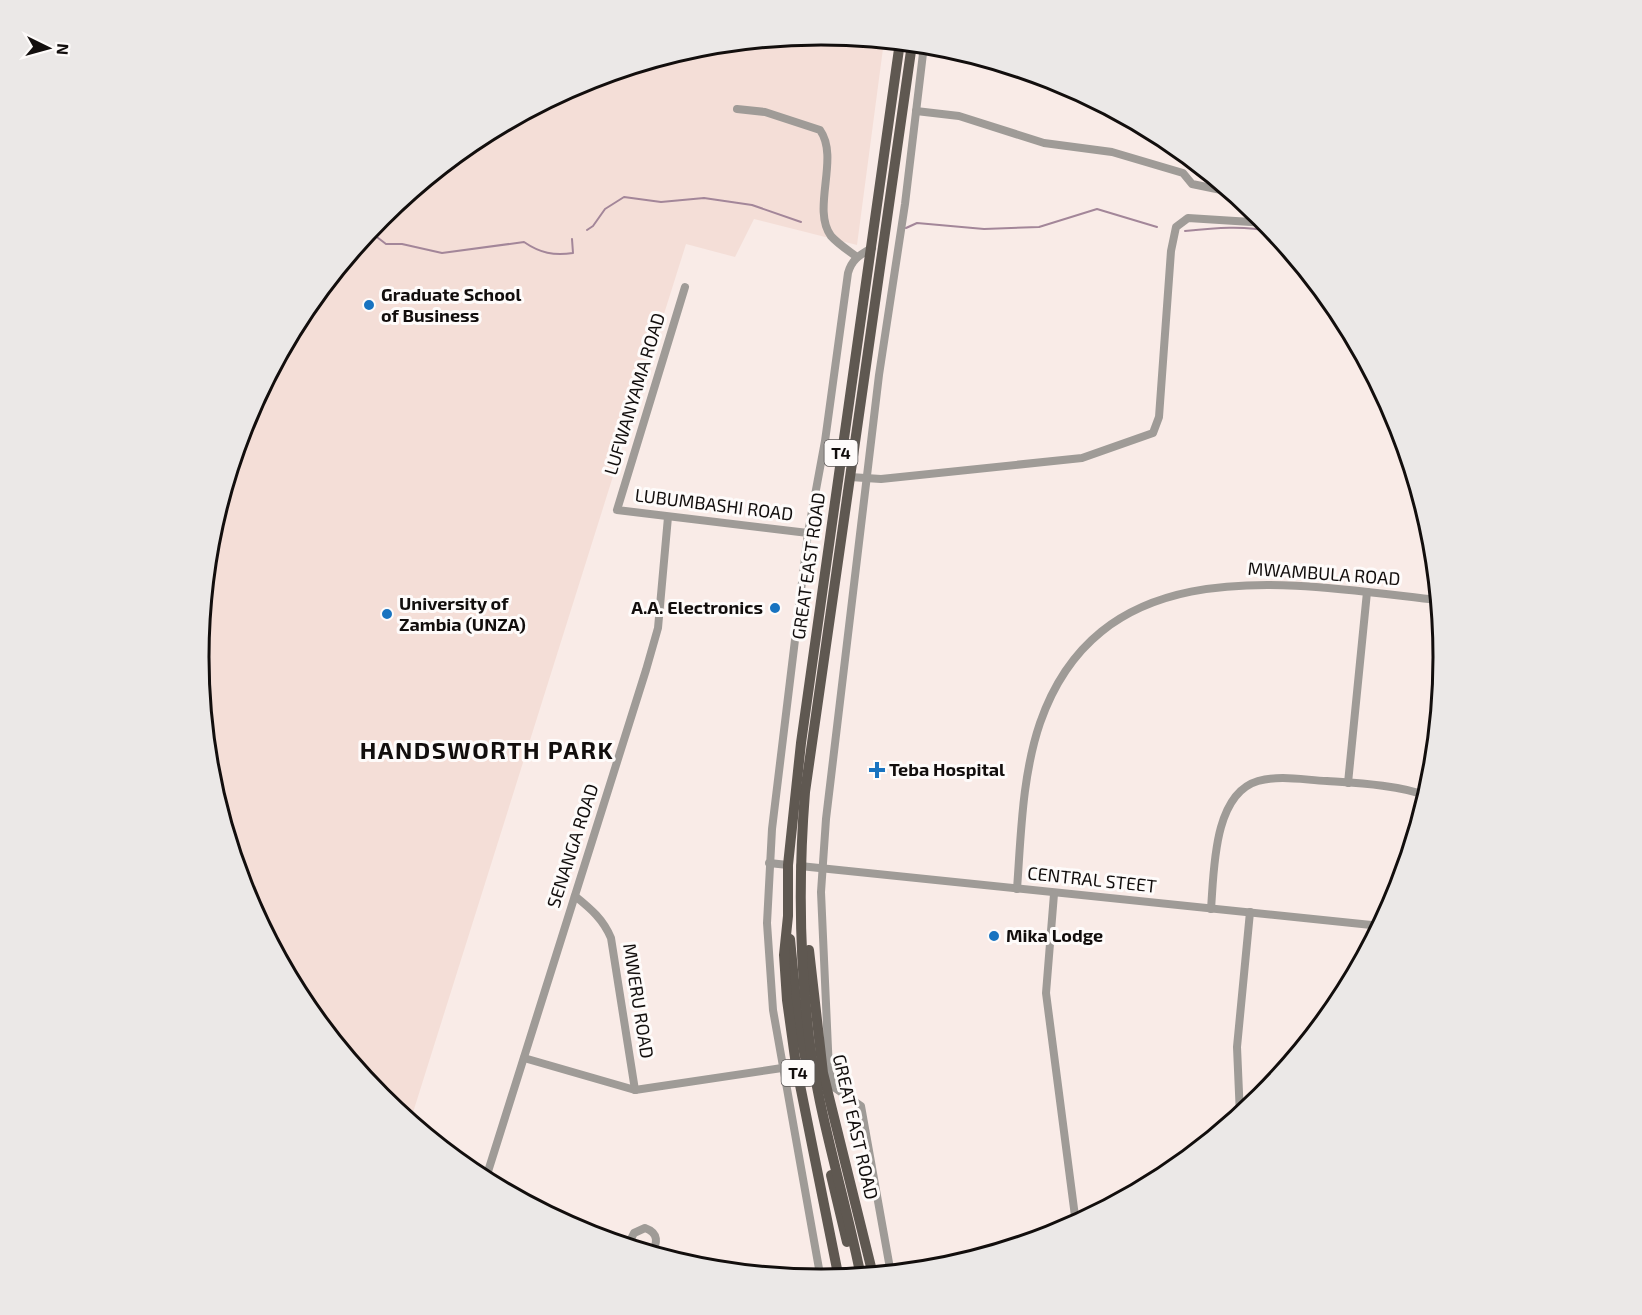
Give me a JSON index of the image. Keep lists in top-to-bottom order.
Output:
{
  "streets": {
    "main road": ["T4", "GREAT EAST ROAD"],
    "street": [
      "LUFWANYAMA ROAD",
      "LUBUMBASHI ROAD",
      "MWAMBULA ROAD",
      "SENANGA ROAD",
      "CENTRAL STEET",
      "MWERU ROAD"
    ]
  },
  "crossings": [
    ["LUFWANYAMA ROAD", "LUBUMBASHI ROAD"],
    ["LUBUMBASHI ROAD", "SENANGA ROAD"],
    ["GREAT EAST ROAD", "CENTRAL STEET"],
    ["MWAMBULA ROAD", "CENTRAL STEET"],
    ["SENANGA ROAD", "MWERU ROAD"]
  ],
  "districts": ["HANDSWORTH PARK"],
  "places": {
    "other": [
      "Graduate School of Business",
      "A.A. Electronics",
      "University of Zambia (UNZA)",
      "Mika Lodge"
    ],
    "health": ["Teba Hospital"]
  },
  "north": "right"
}
